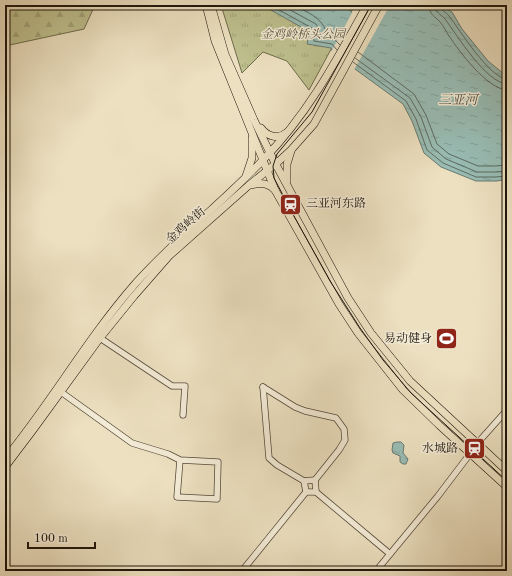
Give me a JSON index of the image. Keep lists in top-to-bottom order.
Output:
{
  "streets": {
    "main road": ["金鸡岭街"]
  },
  "water": ["三亚河"],
  "parks": ["金鸡岭桥头公园"],
  "places": {
    "station": ["三亚河东路", "水城路"],
    "sports": ["易动健身"]
  },
  "scale_bar": "100 m"
}
